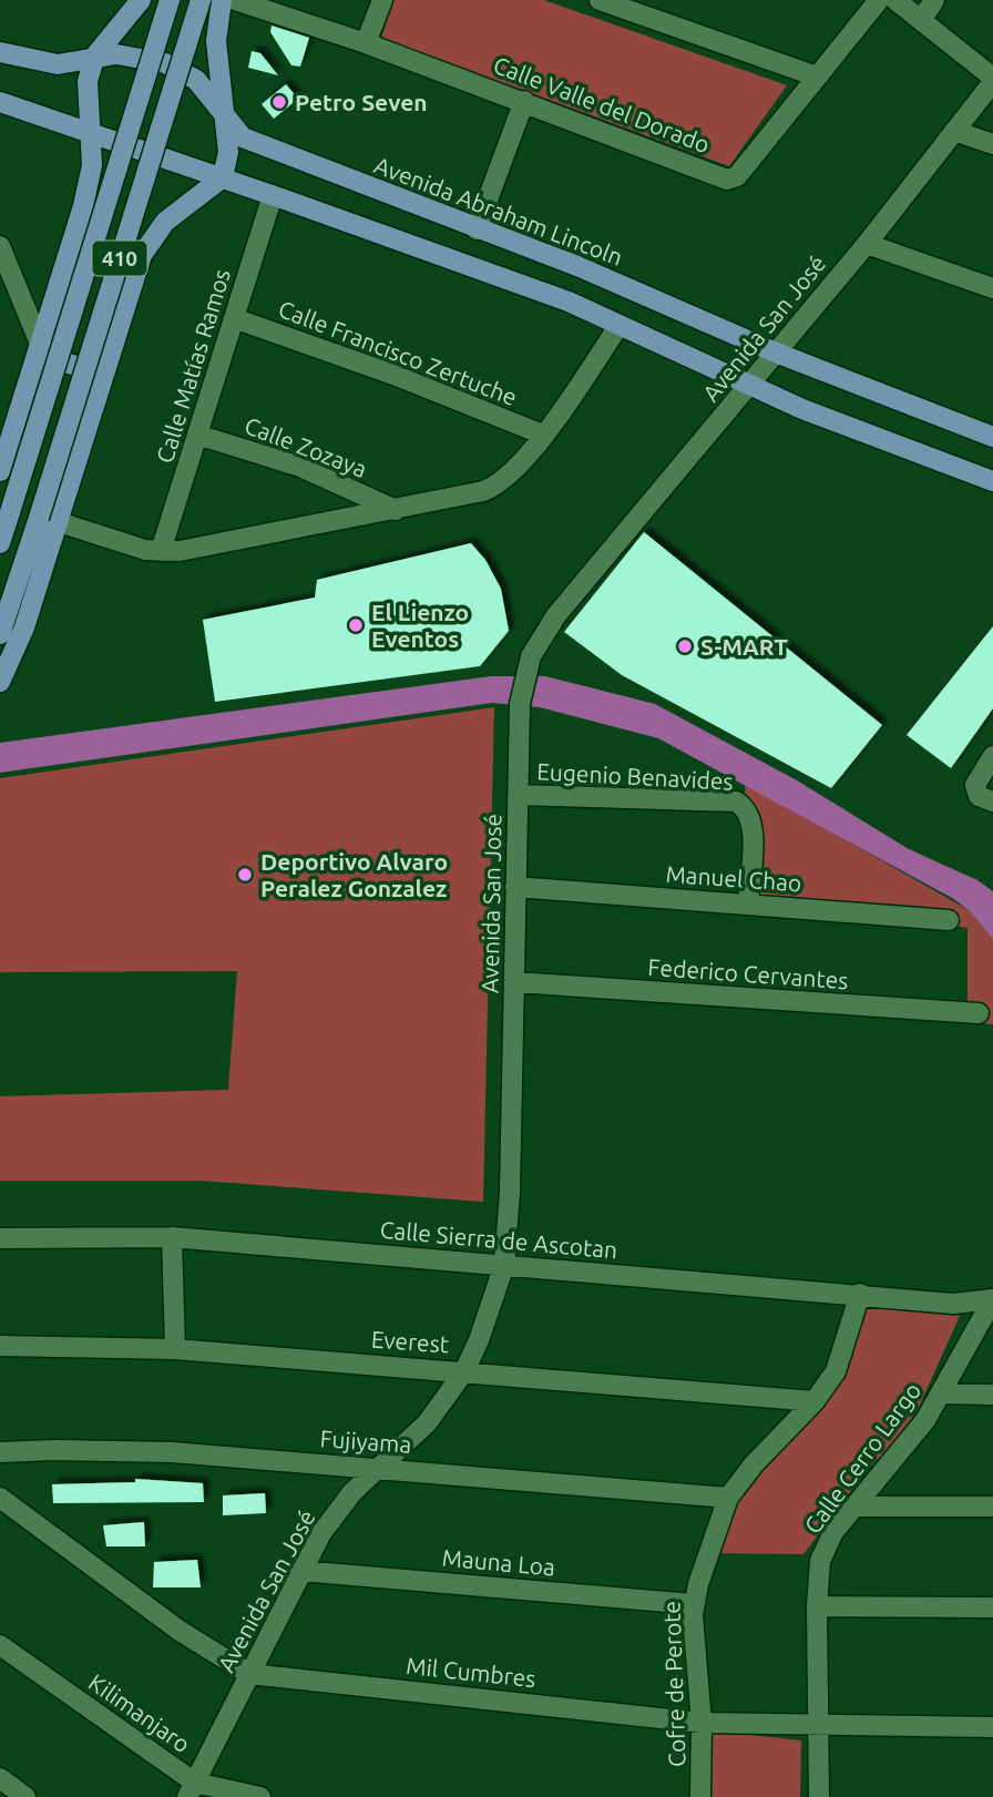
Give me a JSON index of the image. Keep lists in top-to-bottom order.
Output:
{
  "streets": {
    "main road": ["Avenida Abraham Lincoln", "410"],
    "street": [
      "Calle Valle del Dorado",
      "Avenida San José",
      "Calle Francisco Zertuche",
      "Calle Matías Ramos",
      "Calle Zozaya",
      "Eugenio Benavides",
      "Manuel Chao",
      "Federico Cervantes",
      "Calle Sierra de Ascotan",
      "Everest",
      "Fujiyama",
      "Calle Cerro Largo",
      "Mauna Loa",
      "Mil Cumbres",
      "Cofre de Perote",
      "Kilimanjaro"
    ]
  },
  "crossings": [
    ["Avenida Abraham Lincoln", "Avenida San José"],
    ["Avenida San José", "Eugenio Benavides"],
    ["Avenida San José", "Manuel Chao"],
    ["Avenida San José", "Federico Cervantes"],
    ["Avenida San José", "Calle Sierra de Ascotan"],
    ["Avenida San José", "Everest"],
    ["Avenida San José", "Fujiyama"],
    ["Avenida San José", "Mauna Loa"],
    ["Avenida San José", "Mil Cumbres"],
    ["Avenida San José", "Kilimanjaro"],
    ["Calle Francisco Zertuche", "Calle Matías Ramos"],
    ["Calle Matías Ramos", "Calle Zozaya"],
    ["Eugenio Benavides", "Manuel Chao"],
    ["Calle Sierra de Ascotan", "Calle Cerro Largo"],
    ["Calle Sierra de Ascotan", "Cofre de Perote"],
    ["Everest", "Cofre de Perote"],
    ["Fujiyama", "Cofre de Perote"],
    ["Calle Cerro Largo", "Mil Cumbres"],
    ["Mauna Loa", "Cofre de Perote"],
    ["Mil Cumbres", "Cofre de Perote"]
  ],
  "places": [
    "Petro Seven",
    "El Lienzo Eventos",
    "S-MART",
    "Deportivo Alvaro Peralez Gonzalez"
  ]
}
